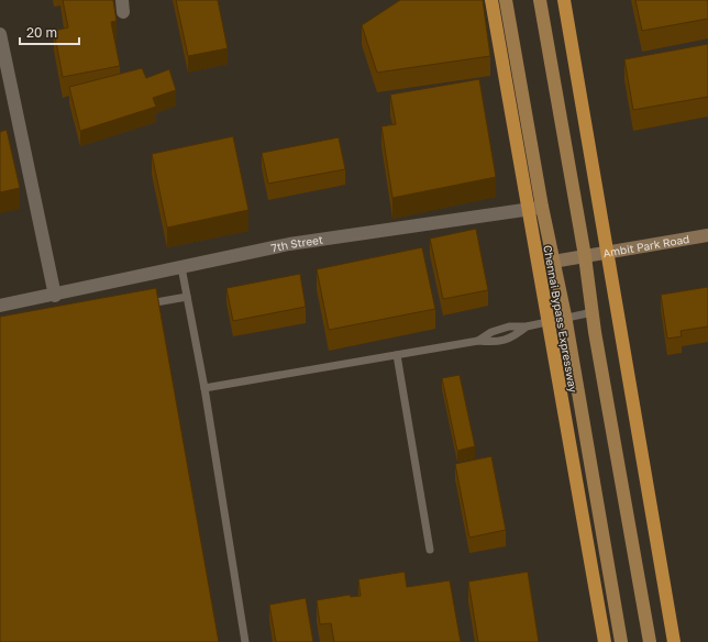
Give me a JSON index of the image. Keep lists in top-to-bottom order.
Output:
{
  "streets": {
    "highway": ["Chennai Bypass Expressway"],
    "street": ["7th Street", "Ambit Park Road"]
  },
  "scale_bar": "20 m"
}
